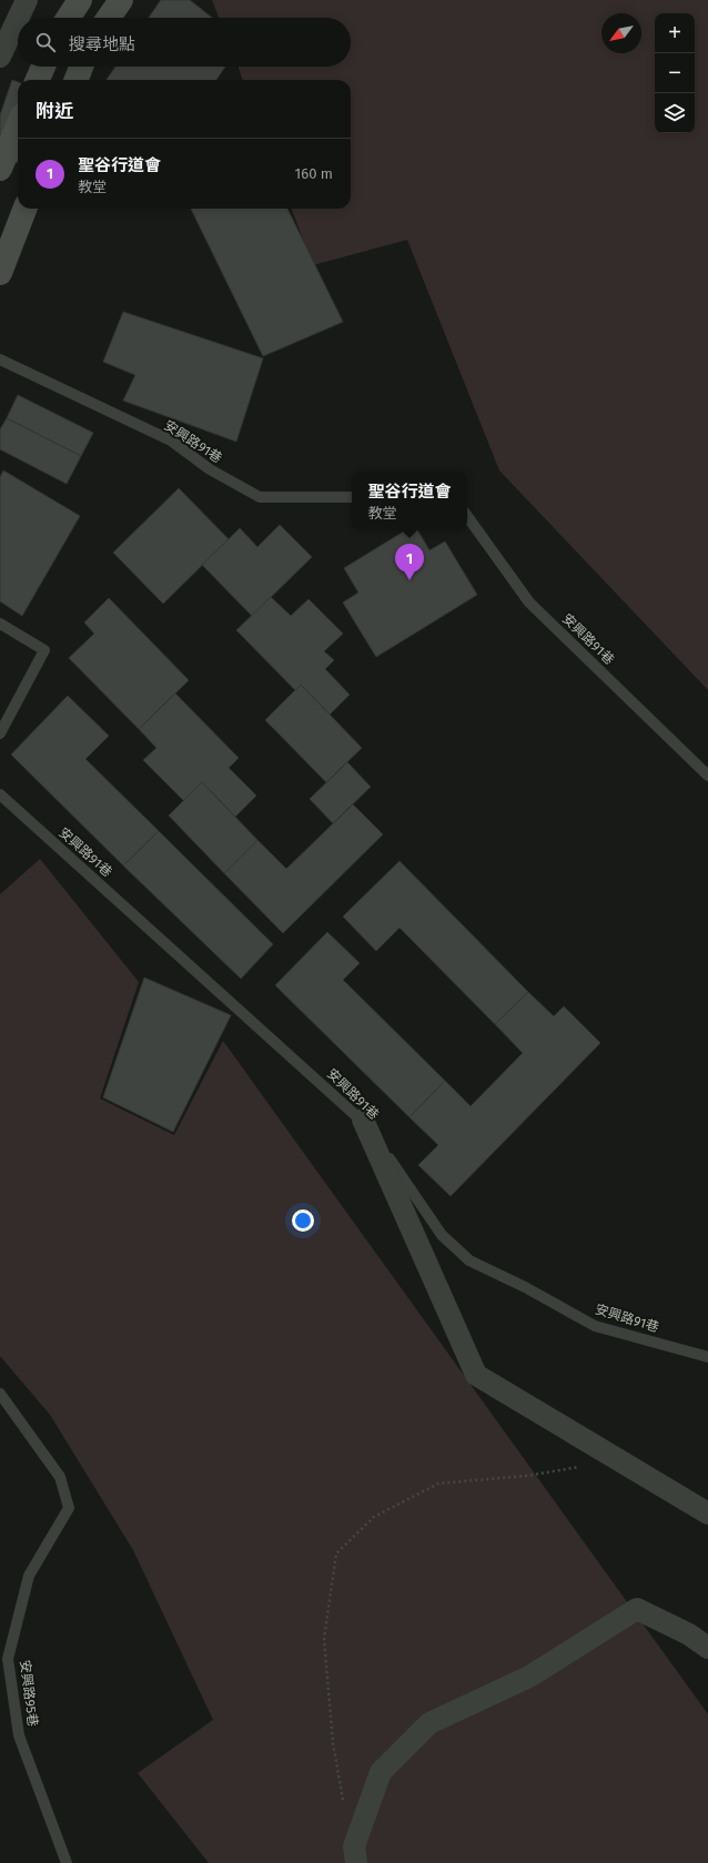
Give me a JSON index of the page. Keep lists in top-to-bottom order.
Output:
{
  "streets": {
    "lane": ["安興路91巷", "安興路95巷"]
  },
  "north": "bottom left",
  "page": {
    "map_buttons": ["+", "−"],
    "search": "搜尋地點",
    "heading": "附近",
    "list": [
      {
        "mark": "1",
        "name": "聖谷行道會",
        "note": "教堂",
        "value": "160 m"
      }
    ],
    "popup": ["聖谷行道會", "教堂"],
    "pins": "1"
  }
}
